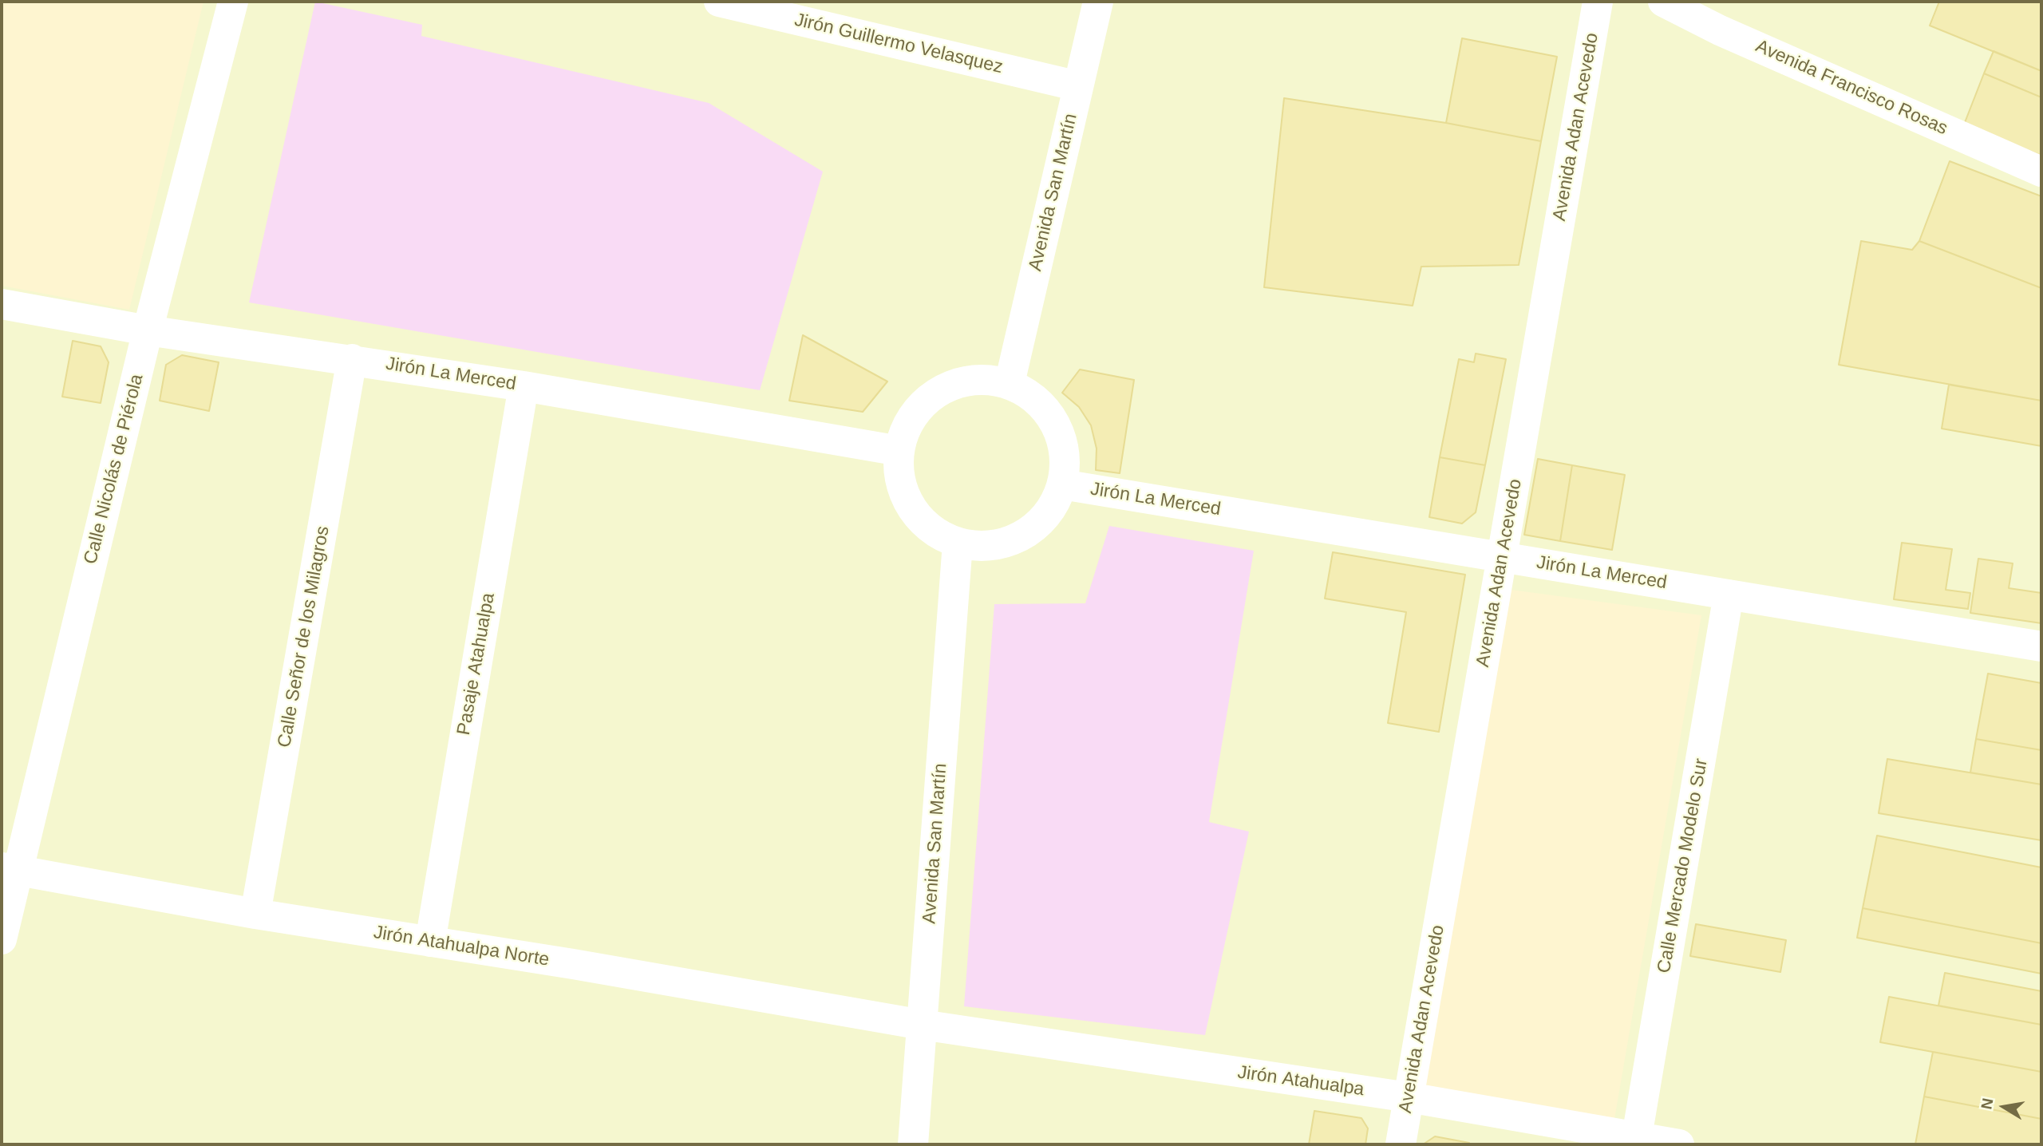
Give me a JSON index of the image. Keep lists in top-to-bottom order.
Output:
{
  "streets": {
    "street": [
      "Jirón Guillermo Velasquez",
      "Avenida Francisco Rosas",
      "Avenida Adan Acevedo",
      "Avenida San Martín",
      "Jirón La Merced",
      "Calle Nicolás de Piérola",
      "Calle Señor de los Milagros",
      "Pasaje Atahualpa",
      "Calle Mercado Modelo Sur",
      "Jirón Atahualpa Norte",
      "Jirón Atahualpa"
    ]
  },
  "crossings": [
    ["Jirón Guillermo Velasquez", "Avenida San Martín"],
    ["Avenida Adan Acevedo", "Jirón La Merced"],
    ["Avenida Adan Acevedo", "Jirón Atahualpa"],
    ["Avenida San Martín", "Jirón La Merced"],
    ["Avenida San Martín", "Jirón Atahualpa Norte"],
    ["Avenida San Martín", "Jirón Atahualpa"],
    ["Jirón La Merced", "Calle Nicolás de Piérola"],
    ["Jirón La Merced", "Calle Señor de los Milagros"],
    ["Jirón La Merced", "Pasaje Atahualpa"],
    ["Jirón La Merced", "Calle Mercado Modelo Sur"],
    ["Calle Nicolás de Piérola", "Jirón Atahualpa Norte"],
    ["Calle Señor de los Milagros", "Jirón Atahualpa Norte"],
    ["Pasaje Atahualpa", "Jirón Atahualpa Norte"],
    ["Calle Mercado Modelo Sur", "Jirón Atahualpa"],
    ["Jirón Atahualpa Norte", "Jirón Atahualpa"]
  ],
  "north": "left"
}
